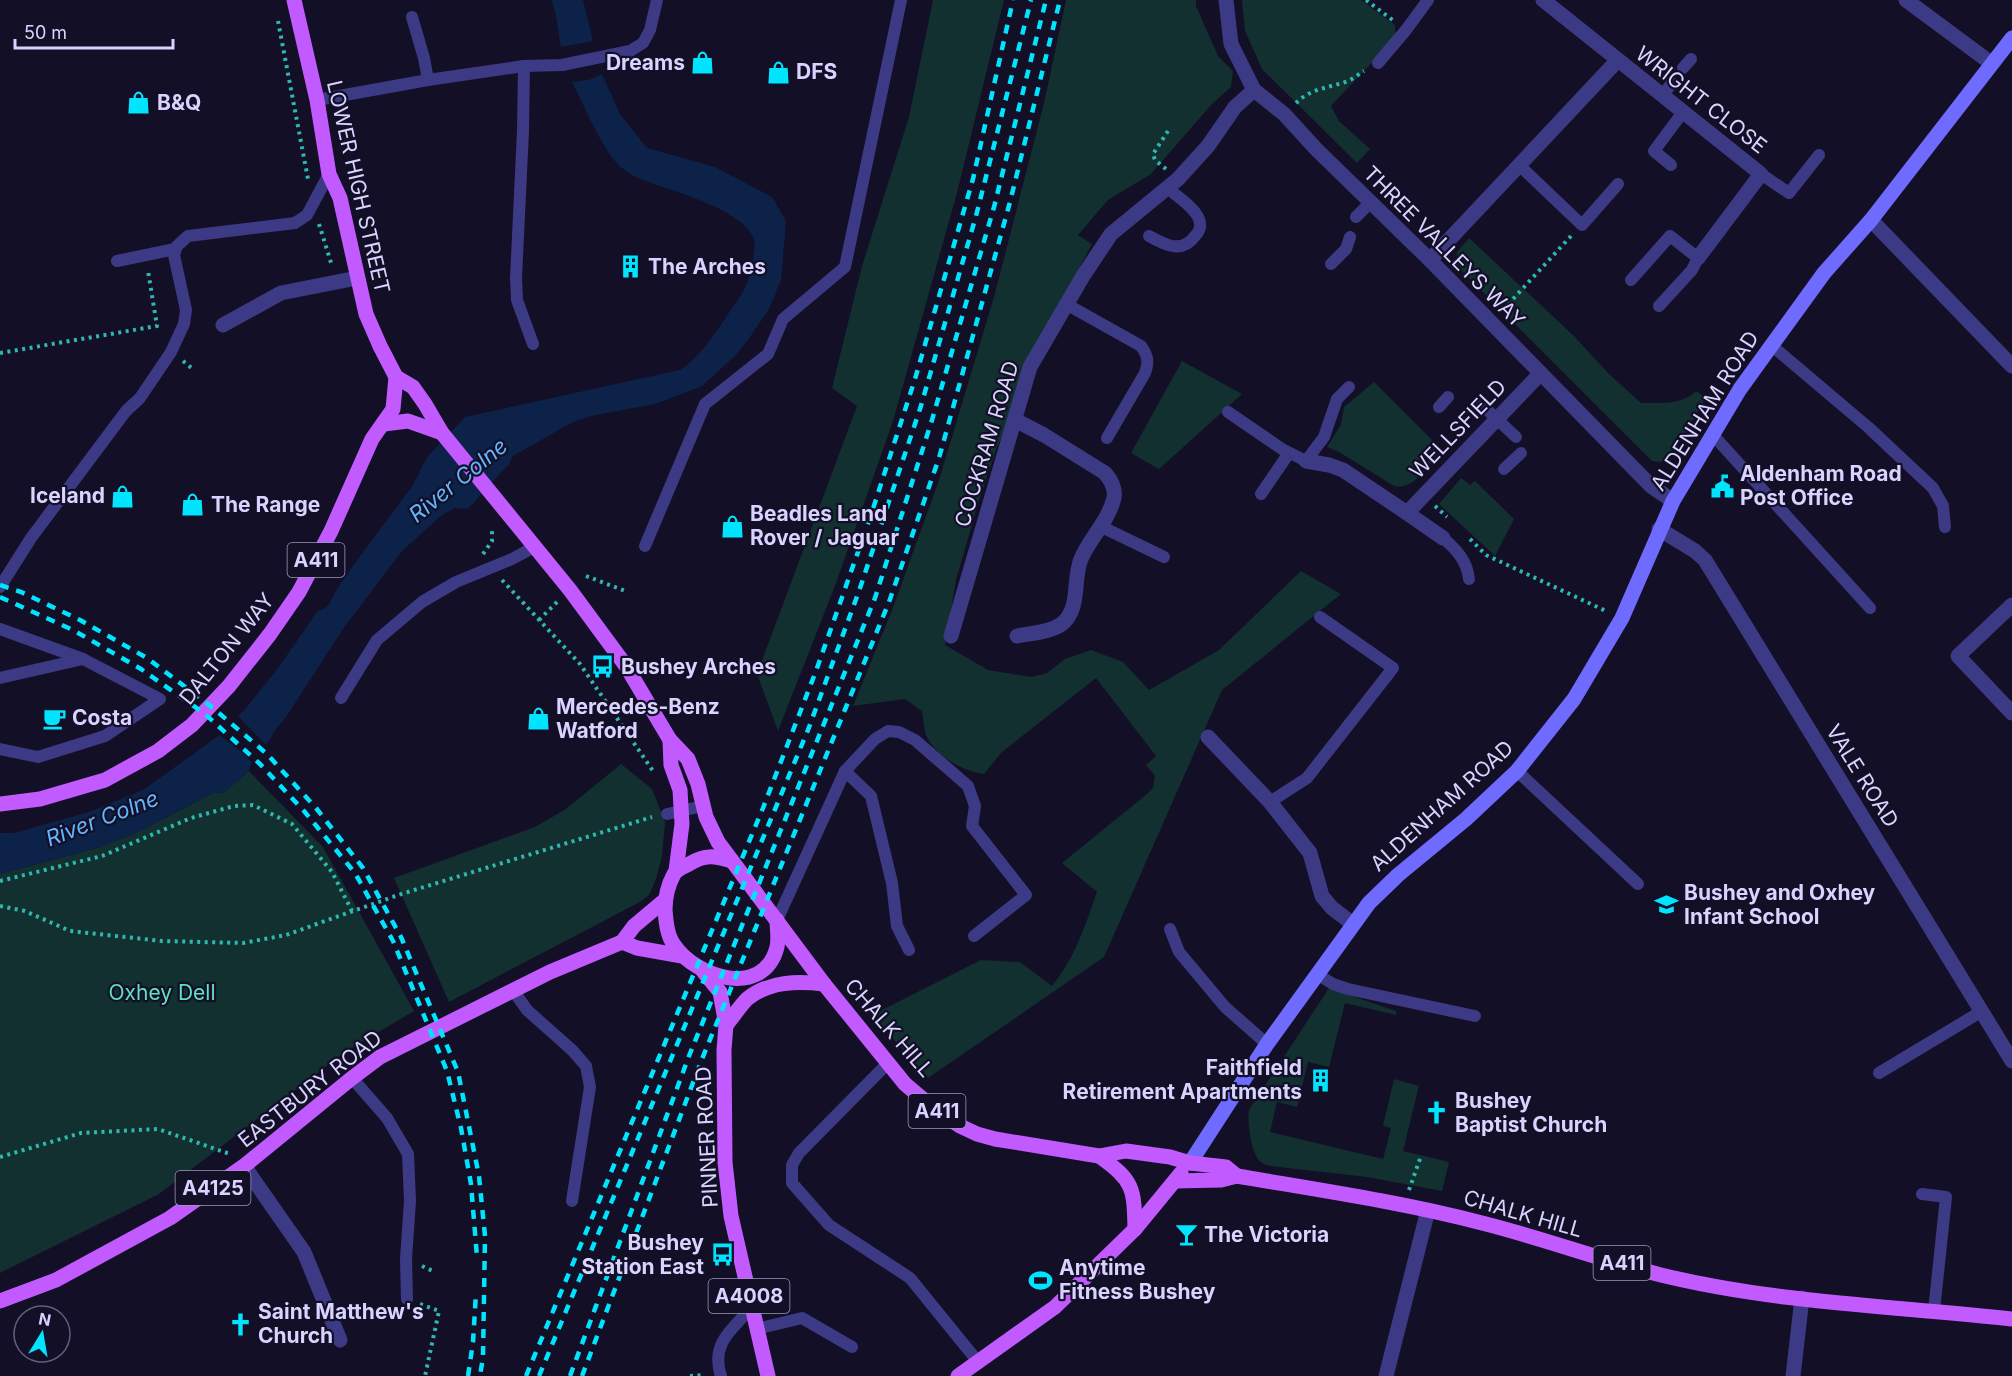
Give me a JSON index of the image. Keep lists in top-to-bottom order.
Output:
{
  "streets": {
    "main road": [
      "LOWER HIGH STREET",
      "ALDENHAM ROAD",
      "A411",
      "DALTON WAY",
      "CHALK HILL",
      "EASTBURY ROAD",
      "PINNER ROAD",
      "A4125",
      "A4008"
    ],
    "street": [
      "WRIGHT CLOSE",
      "THREE VALLEYS WAY",
      "WELLSFIELD",
      "COCKRAM ROAD",
      "VALE ROAD"
    ]
  },
  "crossings": [
    ["WRIGHT CLOSE", "THREE VALLEYS WAY"],
    ["LOWER HIGH STREET", "DALTON WAY"],
    ["LOWER HIGH STREET", "CHALK HILL"],
    ["LOWER HIGH STREET", "EASTBURY ROAD"],
    ["LOWER HIGH STREET", "PINNER ROAD"],
    ["THREE VALLEYS WAY", "ALDENHAM ROAD"],
    ["THREE VALLEYS WAY", "WELLSFIELD"],
    ["THREE VALLEYS WAY", "COCKRAM ROAD"],
    ["ALDENHAM ROAD", "VALE ROAD"],
    ["ALDENHAM ROAD", "CHALK HILL"],
    ["CHALK HILL", "EASTBURY ROAD"],
    ["CHALK HILL", "PINNER ROAD"],
    ["EASTBURY ROAD", "PINNER ROAD"]
  ],
  "water": ["River Colne"],
  "parks": ["Oxhey Dell"],
  "places": {
    "shop": [
      "Dreams",
      "DFS",
      "B&Q",
      "Iceland",
      "The Range",
      "Beadles Land Rover / Jaguar",
      "Mercedes-Benz Watford"
    ],
    "building": ["The Arches", "Faithfield Retirement Apartments"],
    "public building": ["Aldenham Road Post Office"],
    "bus stop": ["Bushey Arches", "Bushey Station East"],
    "cafe": ["Costa"],
    "school or university": ["Bushey and Oxhey Infant School"],
    "church": ["Bushey Baptist Church", "Saint Matthew's Church"],
    "bar": ["The Victoria"],
    "sports": ["Anytime Fitness Bushey"]
  },
  "scale_bar": "50 m",
  "north": "top"
}
